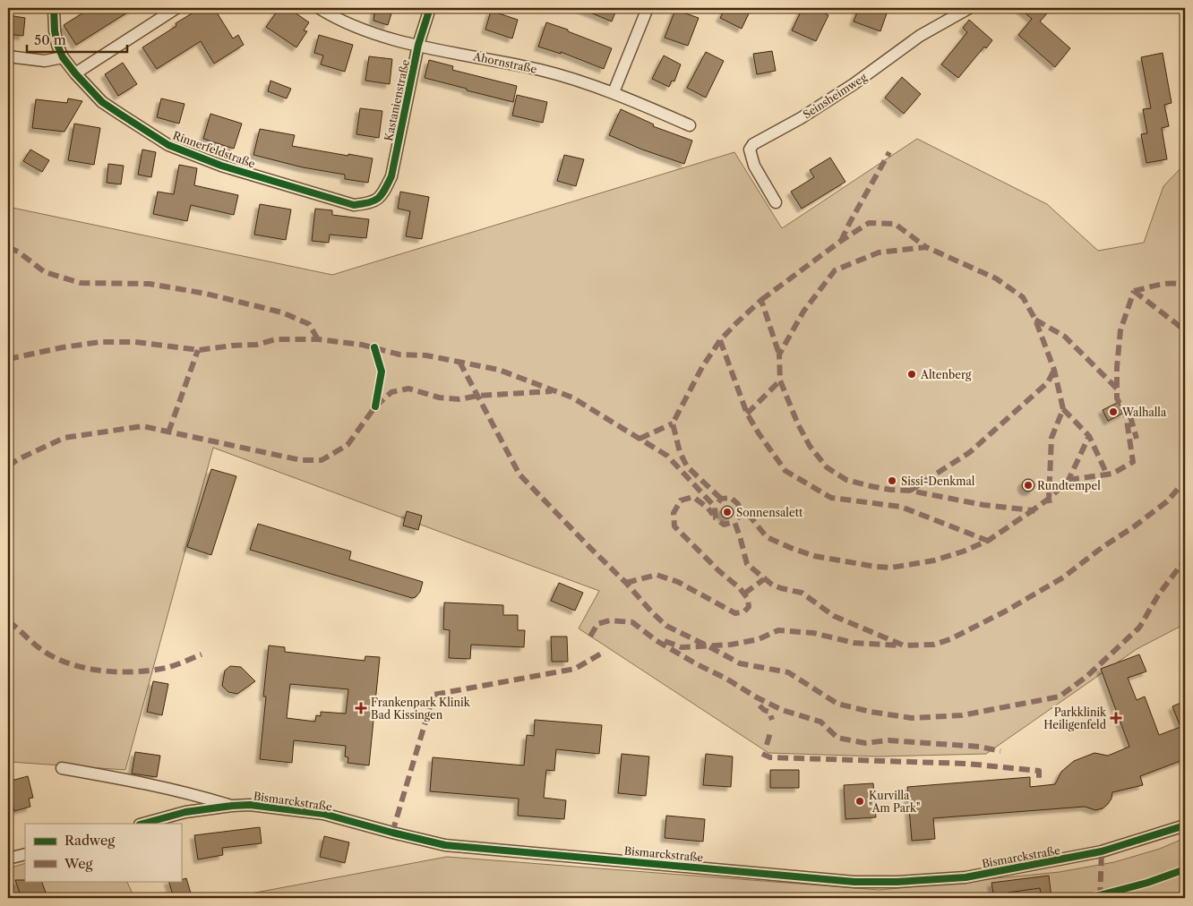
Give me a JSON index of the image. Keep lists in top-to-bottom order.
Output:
{
  "streets": {
    "street": [
      "Ahornstraße",
      "Seinsheimweg",
      "Kastanienstraße",
      "Rinnerfeldstraße",
      "Bismarckstraße"
    ]
  },
  "crossings": [
    ["Ahornstraße", "Kastanienstraße"],
    ["Kastanienstraße", "Rinnerfeldstraße"]
  ],
  "places": {
    "other": [
      "Altenberg",
      "Walhalla",
      "Sissi-Denkmal",
      "Rundtempel",
      "Sonnensalett",
      "Kurvilla \"Am Park\""
    ],
    "health": ["Frankenpark Klinik Bad Kissingen", "Parkklinik Heiligenfeld"]
  },
  "legend": ["Radweg", "Weg"],
  "scale_bar": "50 m"
}
